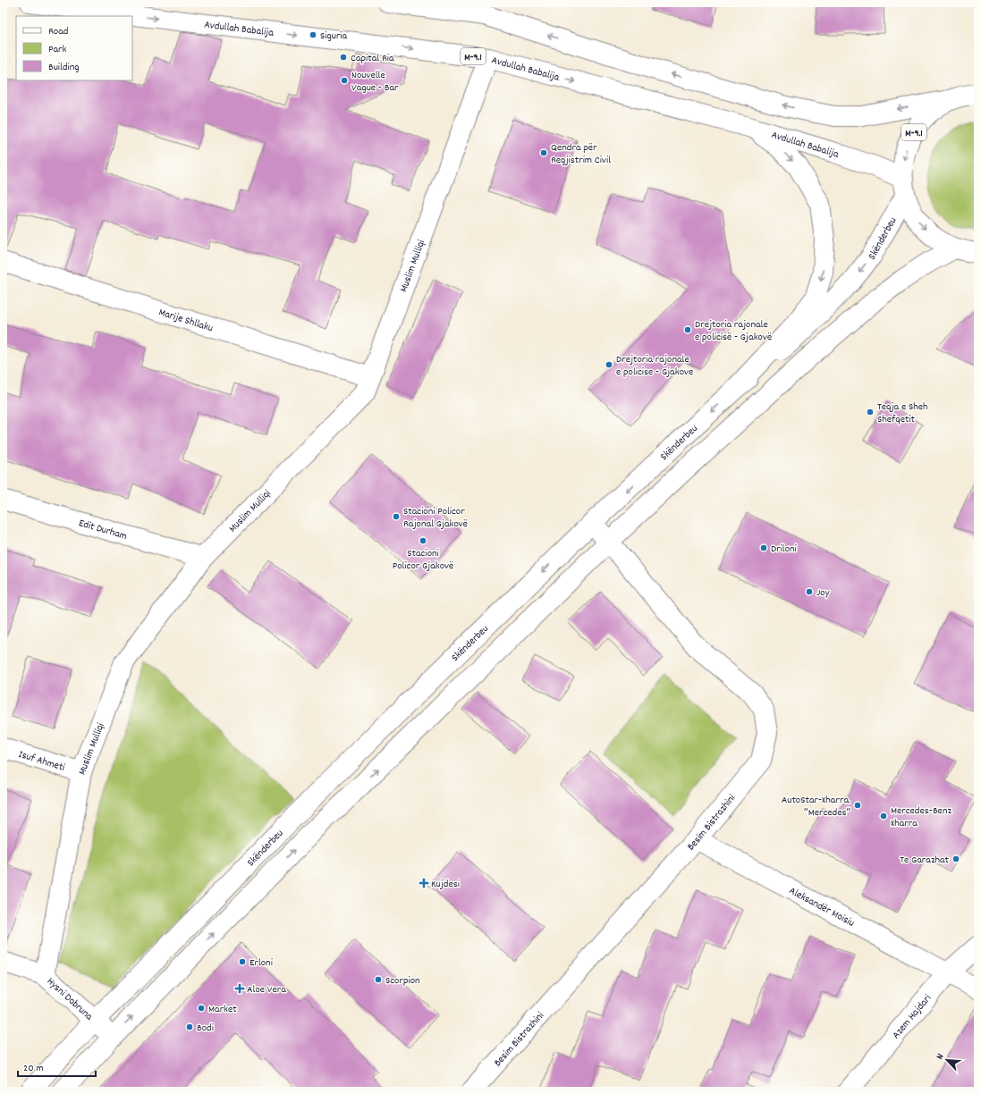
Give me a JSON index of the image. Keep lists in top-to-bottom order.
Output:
{
  "streets": {
    "main road": [
      "Avdullah Babalija",
      "M-9.1",
      "Skënderbeu",
      "Muslim Mulliqi",
      "Marije Shllaku",
      "Edit Durham",
      "Isuf Ahmeti",
      "Besim Bistrazhini",
      "Aleksandër Moisiu",
      "Hysni Dobruna",
      "Azem Hajdari"
    ]
  },
  "crossings": [
    ["Avdullah Babalija", "M-9.1"],
    ["Avdullah Babalija", "Skënderbeu"],
    ["Avdullah Babalija", "Muslim Mulliqi"],
    ["M-9.1", "Skënderbeu"],
    ["Skënderbeu", "Besim Bistrazhini"],
    ["Skënderbeu", "Hysni Dobruna"],
    ["Muslim Mulliqi", "Marije Shllaku"],
    ["Muslim Mulliqi", "Edit Durham"],
    ["Muslim Mulliqi", "Isuf Ahmeti"],
    ["Muslim Mulliqi", "Hysni Dobruna"],
    ["Besim Bistrazhini", "Aleksandër Moisiu"],
    ["Aleksandër Moisiu", "Azem Hajdari"]
  ],
  "places": {
    "other": [
      "Siguria",
      "Capital Ria",
      "Nouvelle Vague - Bar",
      "Qendra për Regjistrim Civil",
      "Drejtoria rajonale e policisë - Gjakovë",
      "Drejtoria rajonale e policise - Gjakove",
      "Teqja e Sheh Shefqetit",
      "Stacioni Policor Rajonal Gjakovë",
      "Stacioni Policor Gjakovë",
      "Driloni",
      "Joy",
      "AutoStar-Xharra. “Mercedes”",
      "Mercedes-Benz Xharra",
      "Te Garazhat",
      "Erloni",
      "Scorpion",
      "Market",
      "Bodi"
    ],
    "health": ["Kujdesi", "Aloe Vera"]
  },
  "legend": ["Road", "Park", "Building"],
  "scale_bar": "20 m",
  "north": "top left"
}
